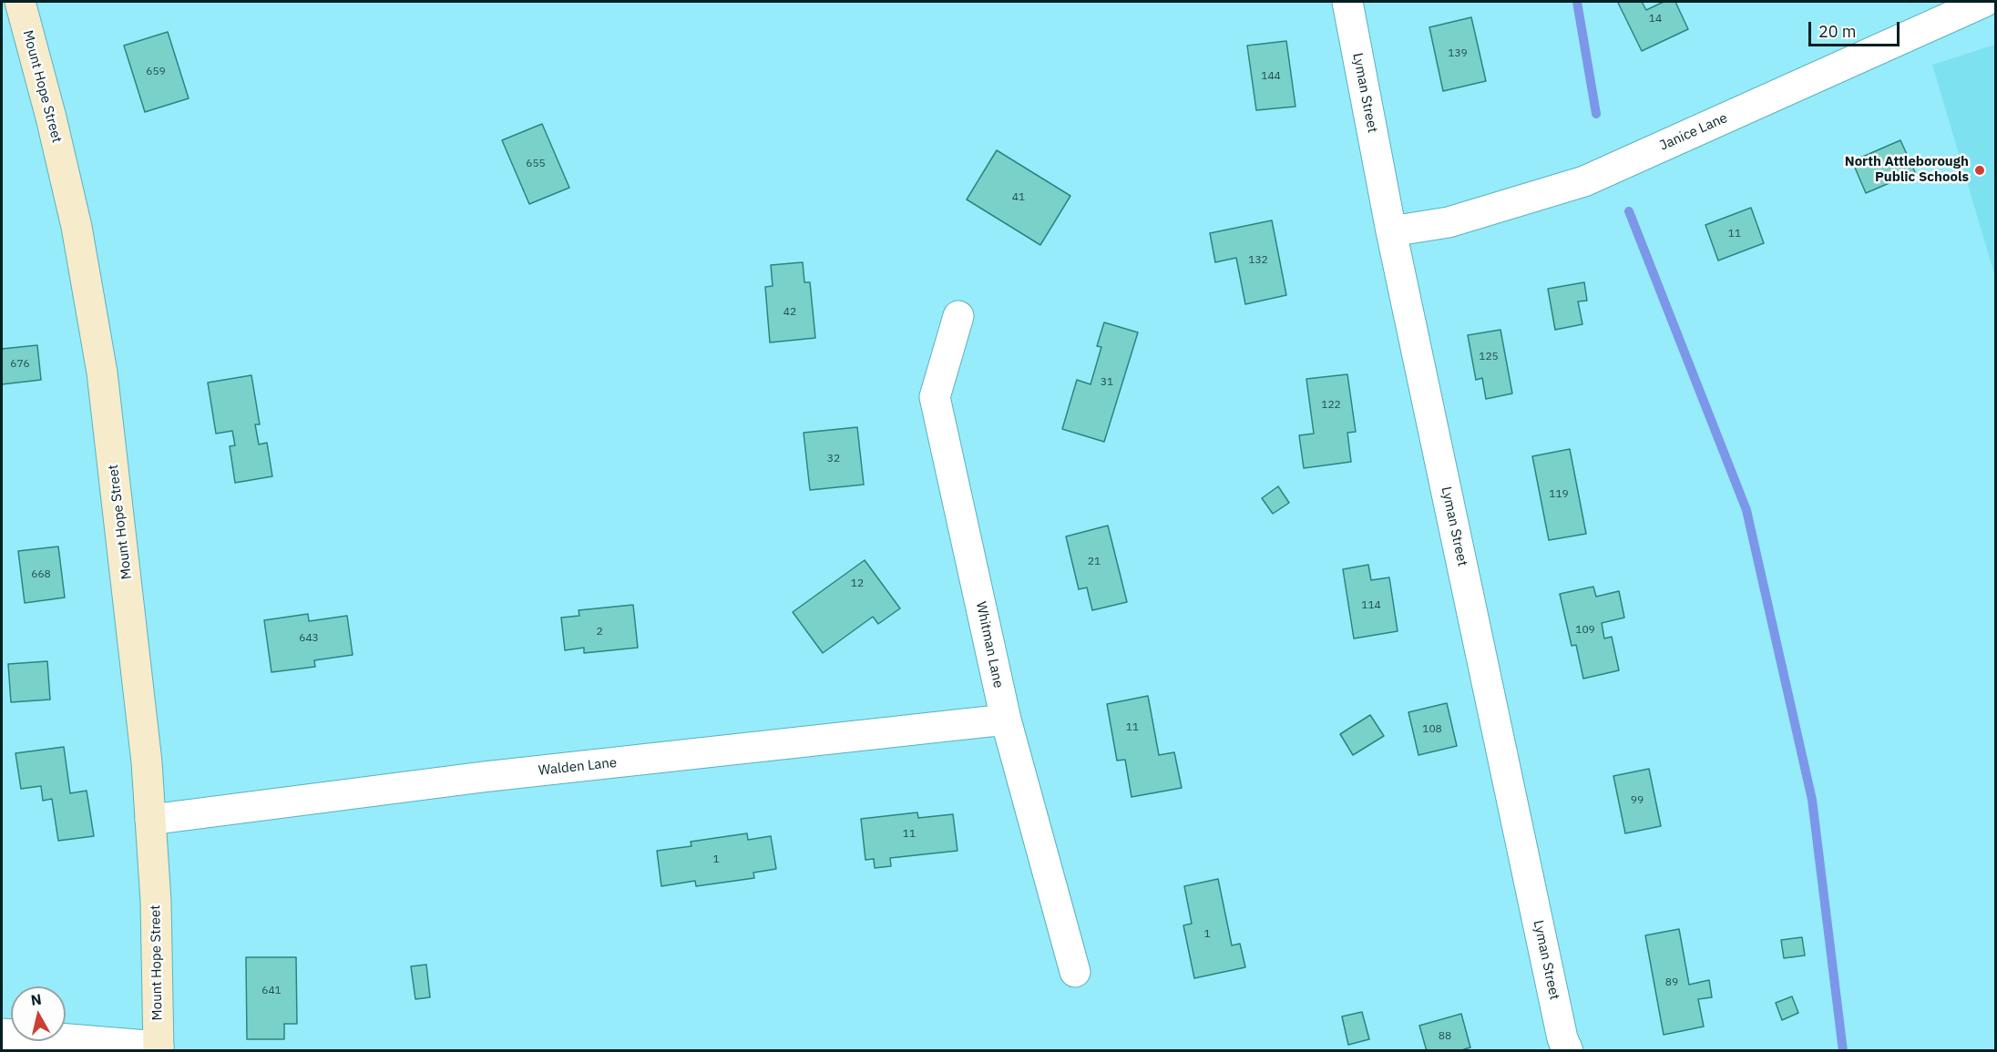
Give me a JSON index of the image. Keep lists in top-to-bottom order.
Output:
{
  "streets": {
    "street": [
      "Mount Hope Street",
      "Lyman Street",
      "Janice Lane",
      "Whitman Lane",
      "Walden Lane"
    ]
  },
  "crossings": [
    ["Mount Hope Street", "Walden Lane"],
    ["Lyman Street", "Janice Lane"],
    ["Whitman Lane", "Walden Lane"]
  ],
  "places": ["North Attleborough Public Schools"],
  "house_numbers": [
    "14",
    "139",
    "659",
    "144",
    "655",
    "41",
    "11",
    "132",
    "42",
    "125",
    "676",
    "31",
    "122",
    "32",
    "119",
    "21",
    "668",
    "12",
    "114",
    "109",
    "2",
    "643",
    "11",
    "108",
    "99",
    "11",
    "1",
    "1",
    "89",
    "641",
    "88"
  ],
  "scale_bar": "20 m",
  "north": "top"
}
